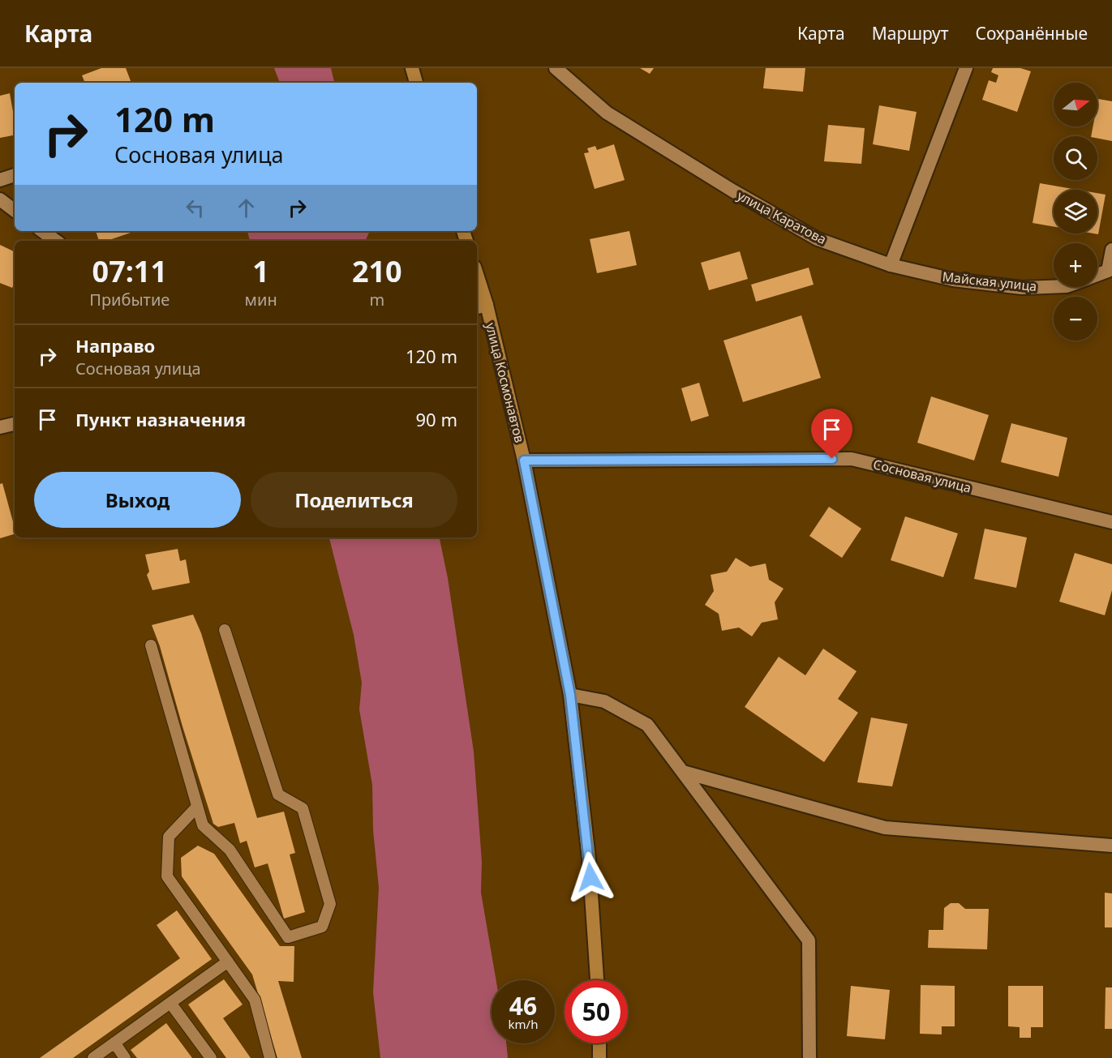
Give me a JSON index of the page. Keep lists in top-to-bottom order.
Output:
{
  "streets": {
    "main road": ["улица Космонавтов"],
    "street": ["улица Каратова", "Майская улица", "Сосновая улица"]
  },
  "crossings": [
    ["улица Каратова", "Майская улица"],
    ["улица Космонавтов", "Сосновая улица"]
  ],
  "north": "right",
  "page": {
    "header": "Карта",
    "nav": ["Карта", "Маршрут", "Сохранённые"],
    "map_buttons": ["+", "−"],
    "turn": ["120 m", "Сосновая улица"],
    "eta": [
      "07:11",
      "Прибытие",
      "1",
      "мин",
      "210",
      "m"
    ],
    "list": [
      {
        "name": "Направо",
        "note": "Сосновая улица",
        "value": "120 m"
      },
      {
        "name": "Пункт назначения",
        "value": "90 m"
      }
    ],
    "buttons": ["Выход", "Поделиться"],
    "speed": "46 km/h",
    "limit": "50"
  }
}
